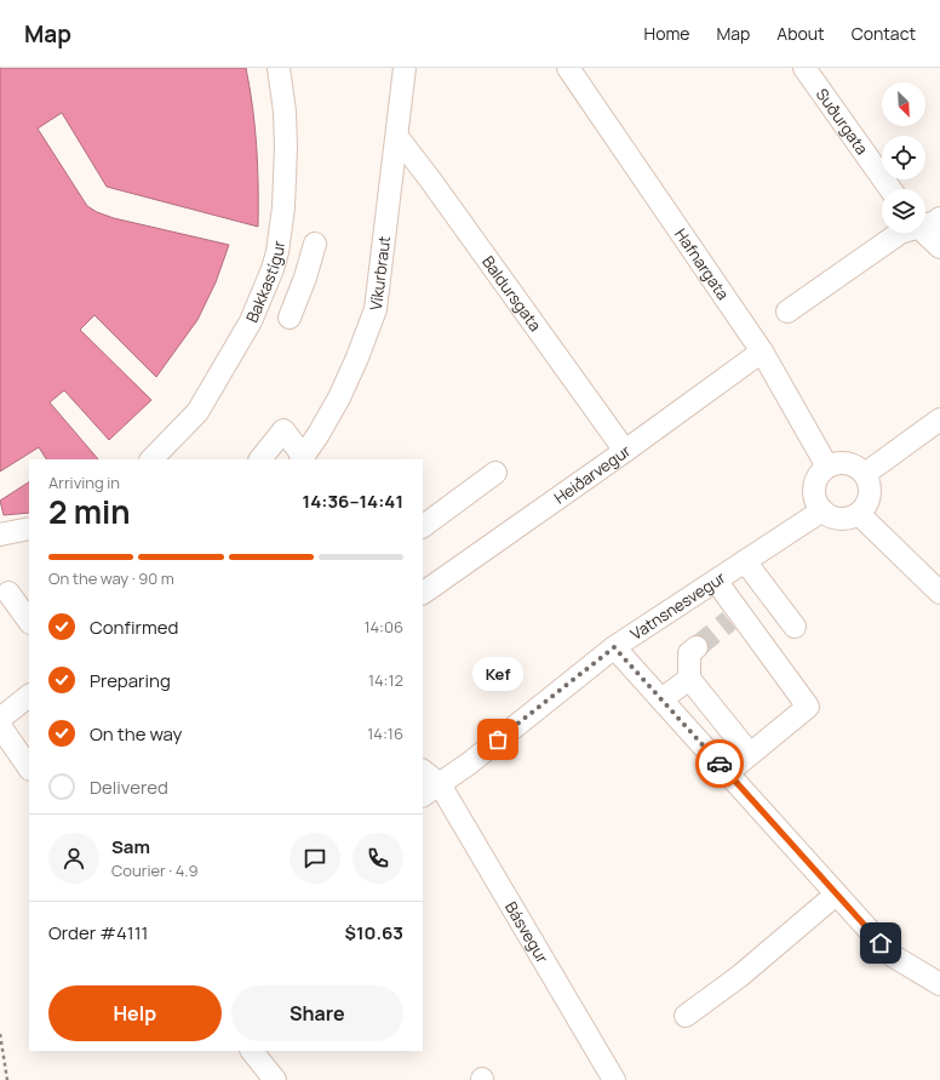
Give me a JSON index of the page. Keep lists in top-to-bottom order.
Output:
{
  "streets": {
    "street": [
      "Suðurgata",
      "Hafnargata",
      "Víkurbraut",
      "Bakkastígur",
      "Baldursgata",
      "Heiðarvegur",
      "Vatnsnesvegur",
      "Básvegur"
    ]
  },
  "crossings": [
    ["Hafnargata", "Heiðarvegur"],
    ["Hafnargata", "Vatnsnesvegur"],
    ["Víkurbraut", "Baldursgata"],
    ["Baldursgata", "Heiðarvegur"],
    ["Vatnsnesvegur", "Básvegur"]
  ],
  "places": ["Kef"],
  "north": "bottom right",
  "page": {
    "header": "Map",
    "nav": [
      "Home",
      "Map",
      "About",
      "Contact"
    ],
    "heading": ["2 min", "Arriving in", "14:36–14:41"],
    "panel": [
      "Sam",
      "Courier · 4.9",
      "Order #4111",
      "$10.63"
    ],
    "bar": "On the way · 90 m",
    "list": [
      ["Confirmed", "14:06"],
      ["Preparing", "14:12"],
      ["On the way", "14:16"],
      "Delivered"
    ],
    "bubble": "Kef",
    "buttons": ["Help", "Share"]
  }
}
